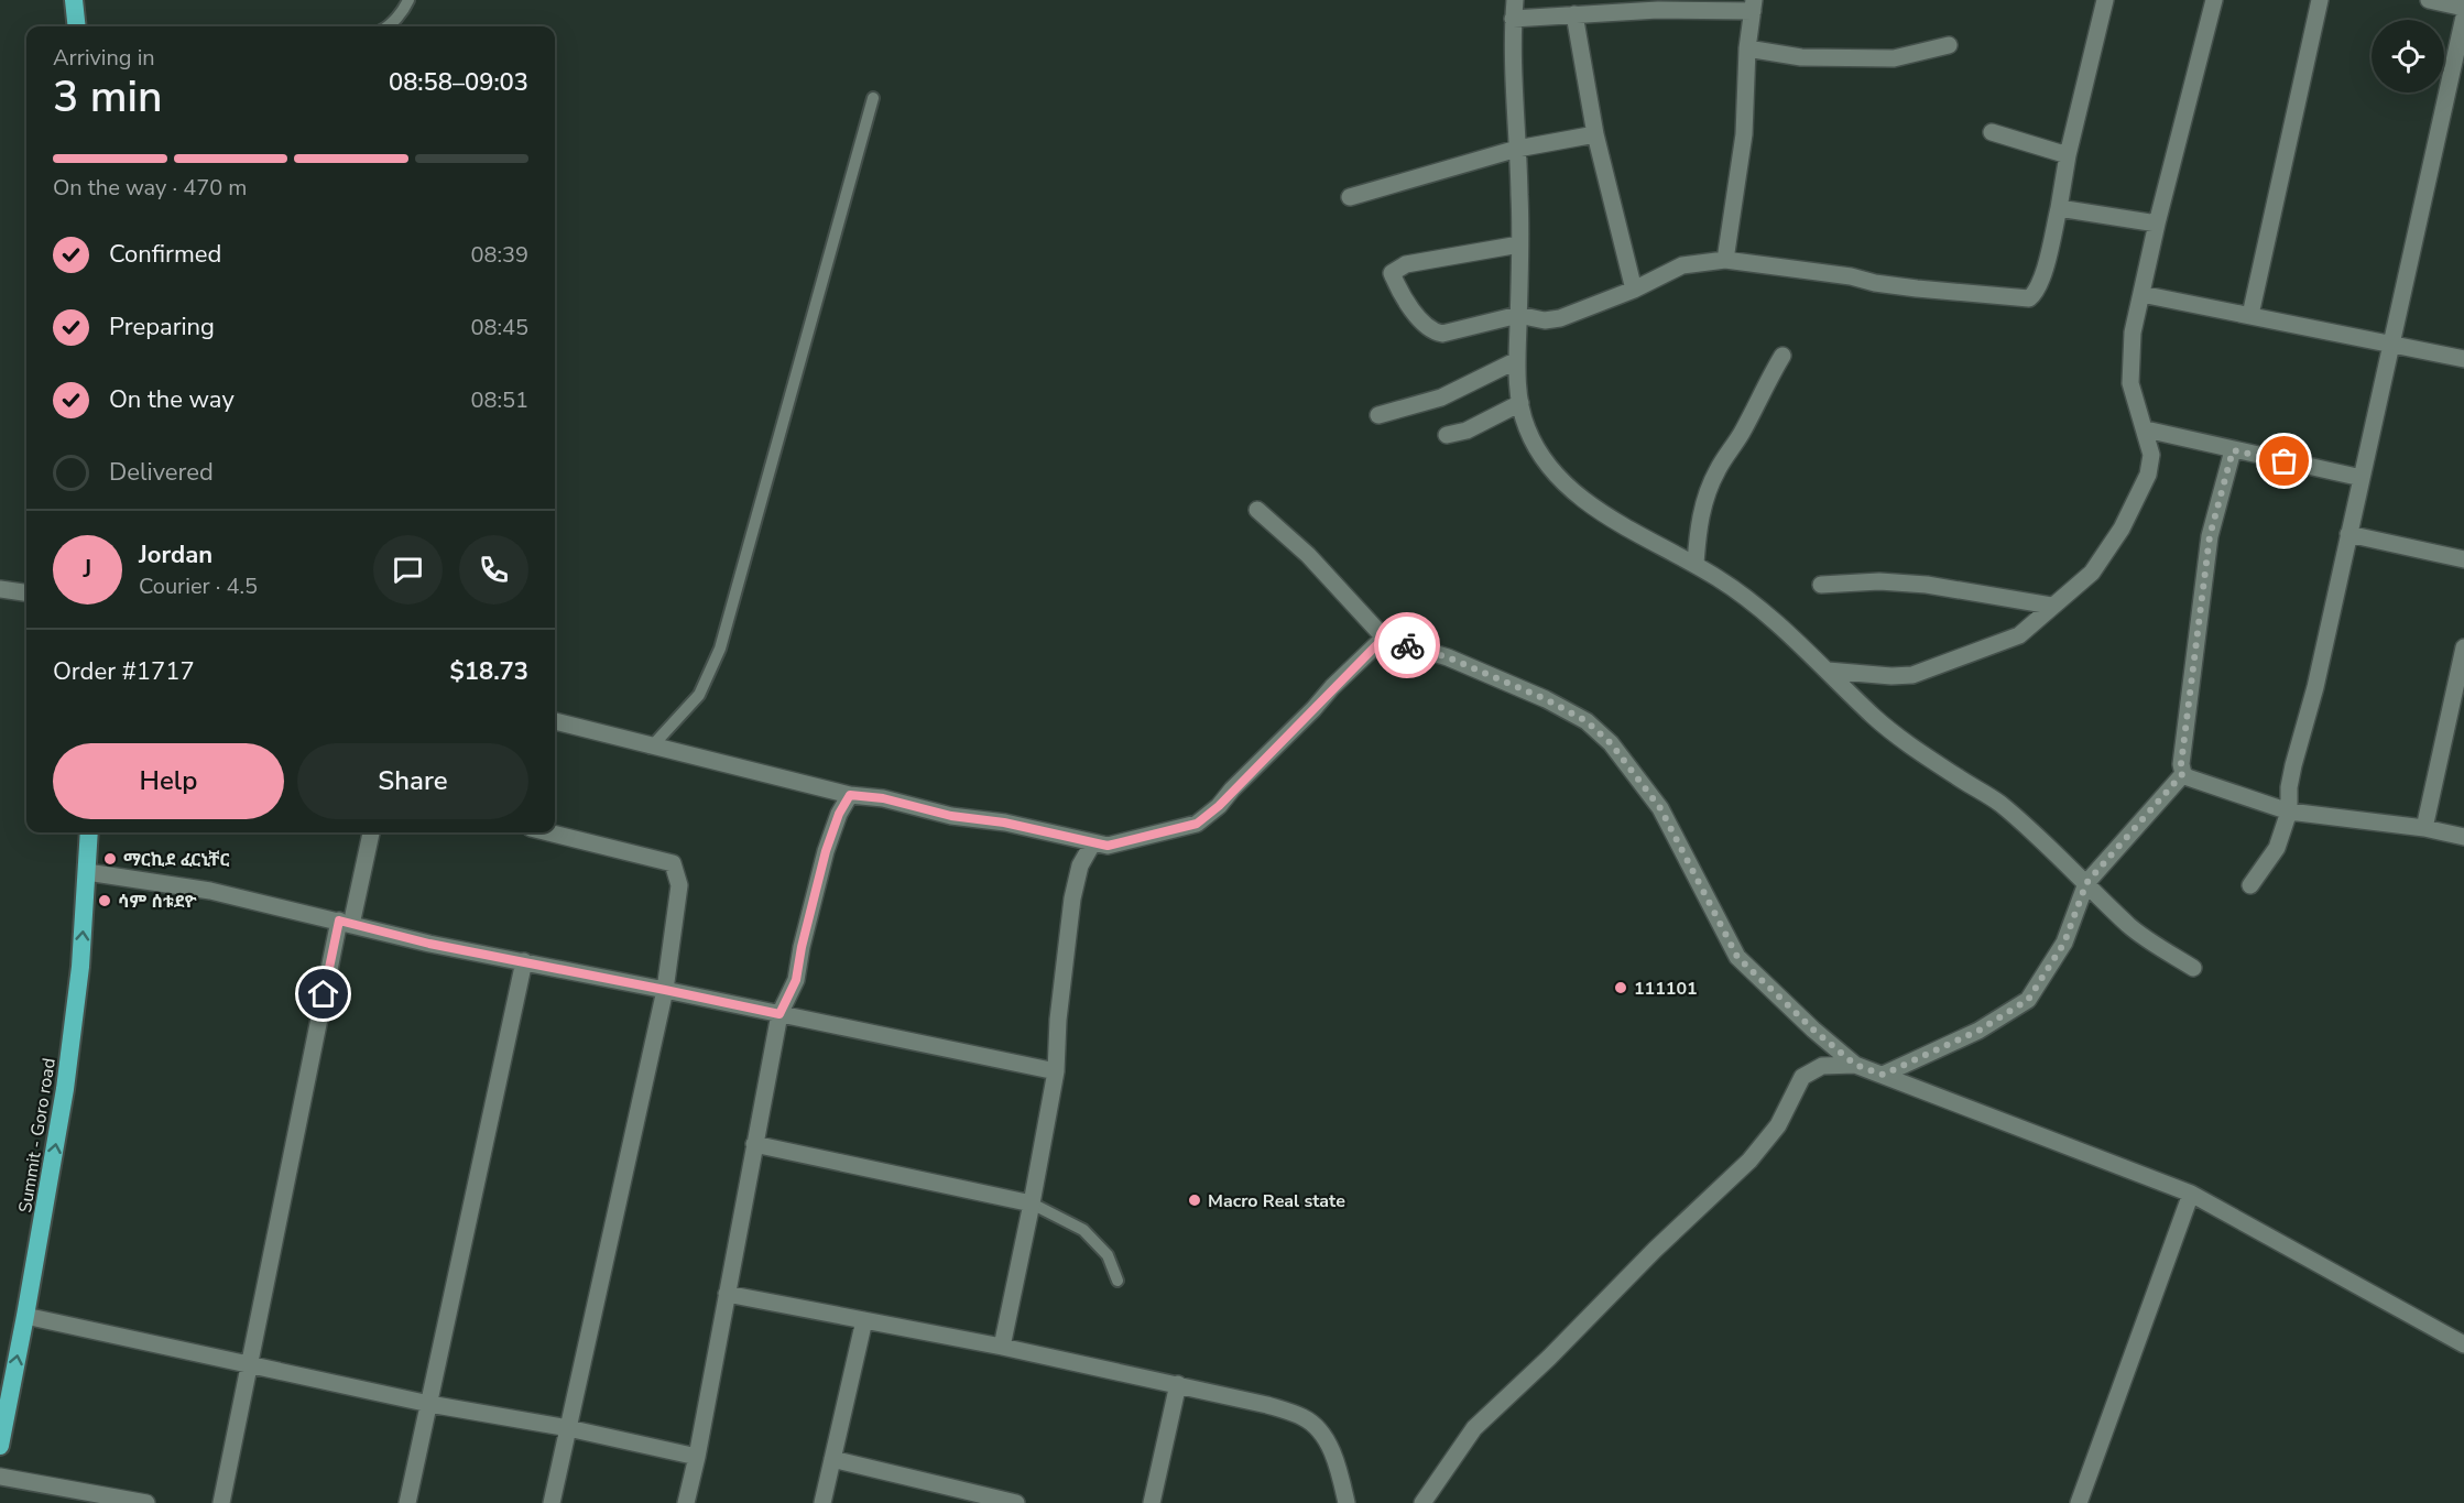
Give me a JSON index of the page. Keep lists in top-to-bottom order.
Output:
{
  "streets": {
    "highway": ["Summit - Goro road"]
  },
  "one_way": ["Summit - Goro road"],
  "places": [
    "ማርኪደ ፈርኒቸር",
    "ሳም ሰቱደዮ",
    "111101",
    "Macro Real state"
  ],
  "page": {
    "heading": ["3 min", "Arriving in", "08:58–09:03"],
    "panel": [
      "Jordan",
      "Courier · 4.5",
      "Order #1717",
      "$18.73"
    ],
    "bar": "On the way · 470 m",
    "list": [
      ["Confirmed", "08:39"],
      ["Preparing", "08:45"],
      ["On the way", "08:51"],
      "Delivered"
    ],
    "round": "J",
    "buttons": ["Help", "Share"]
  }
}
